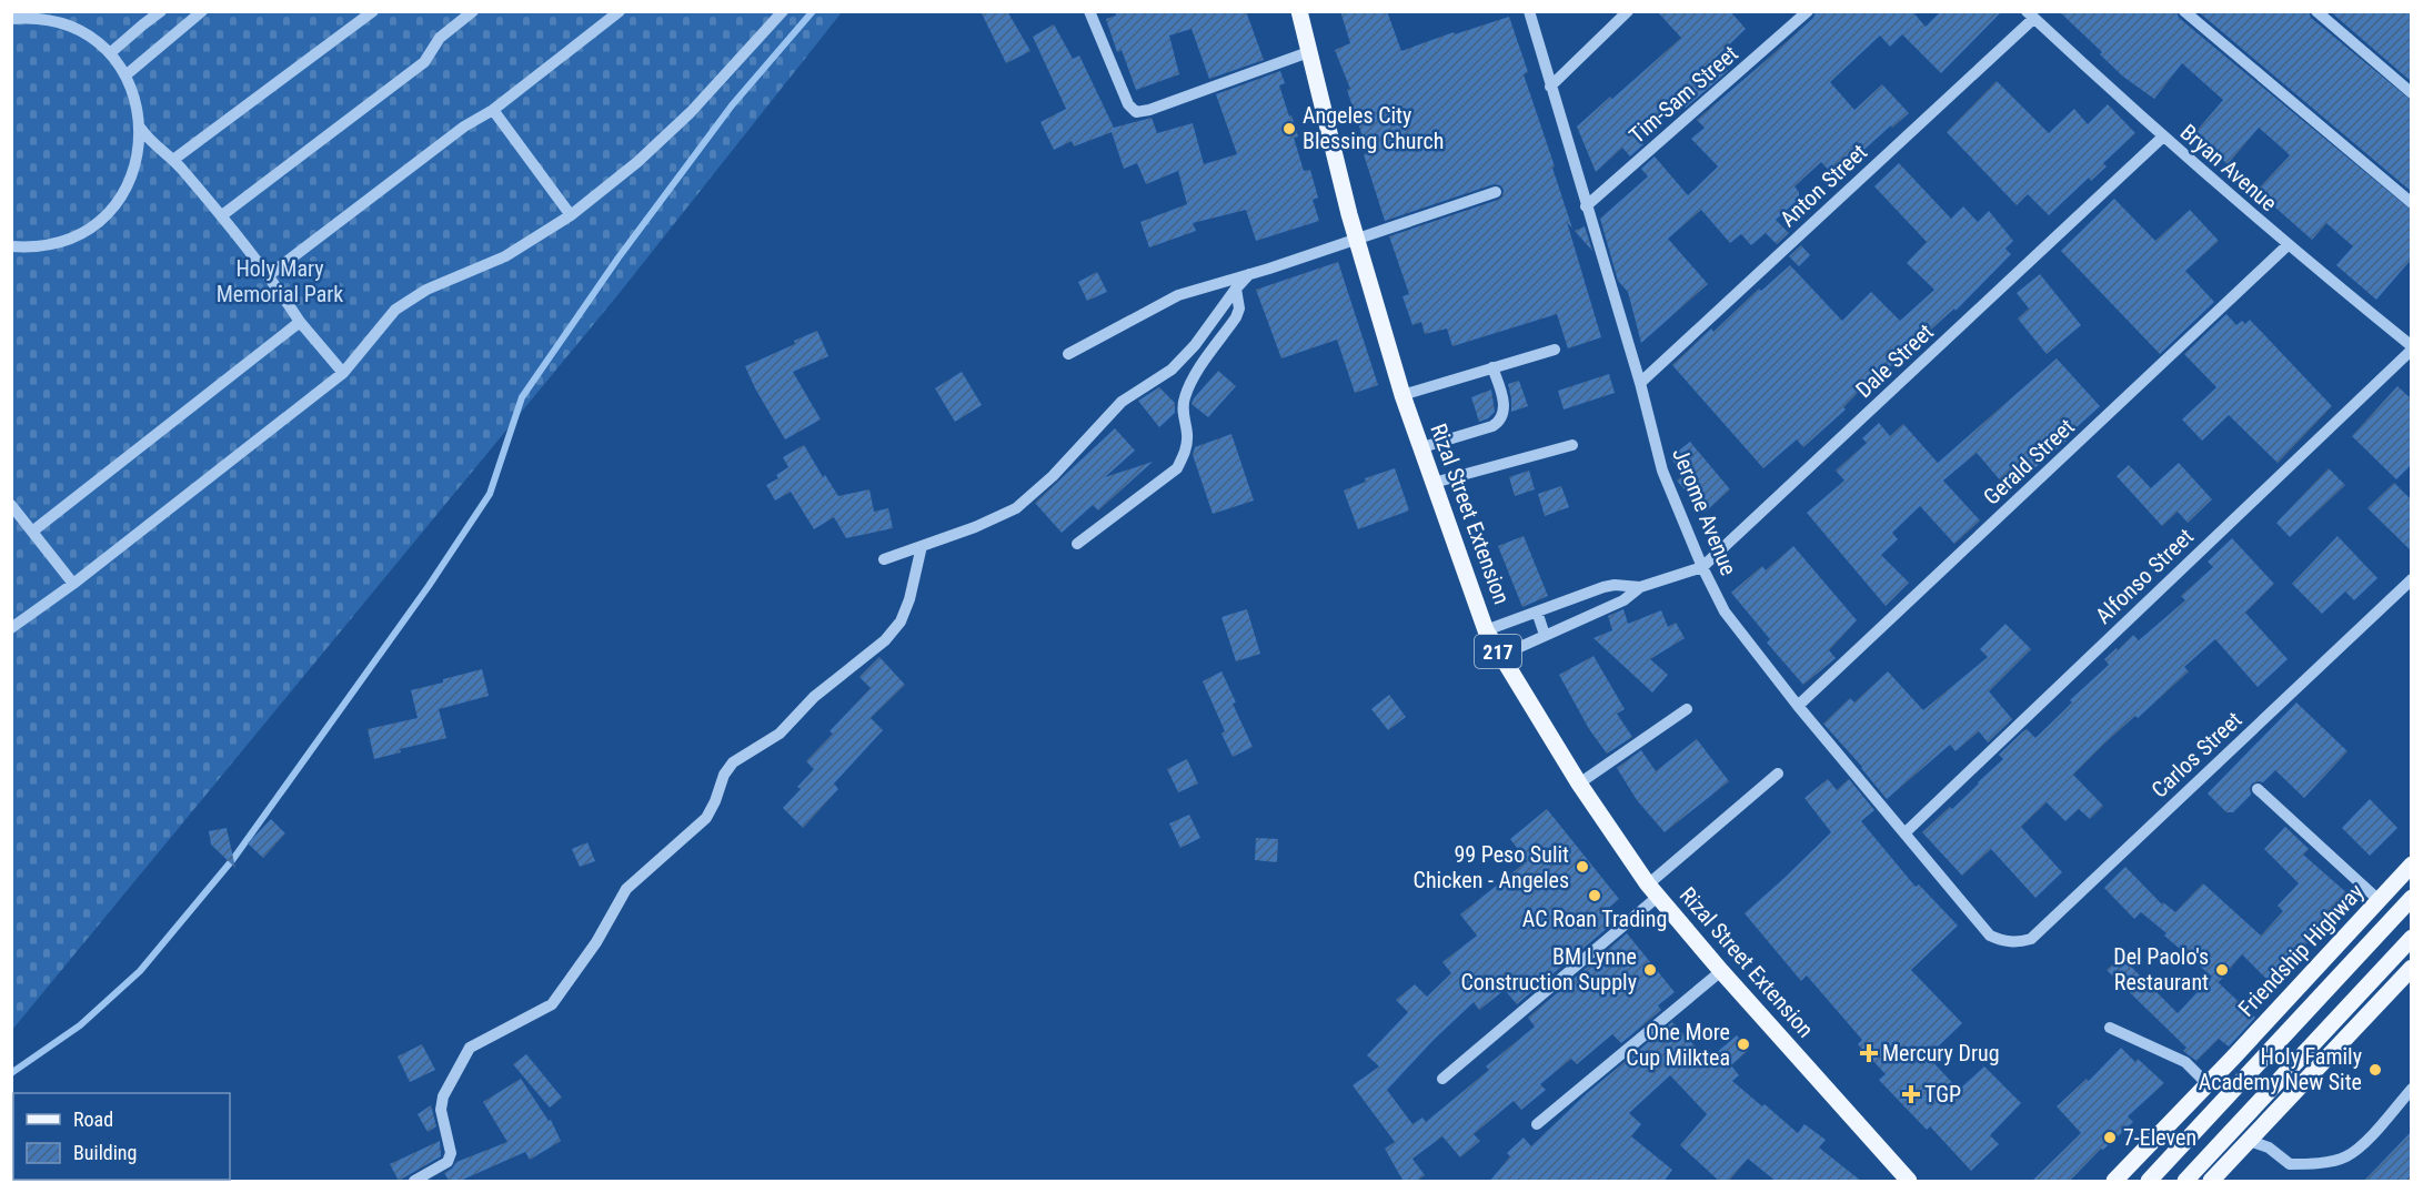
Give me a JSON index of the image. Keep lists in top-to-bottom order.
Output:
{
  "streets": {
    "main road": ["Rizal Street Extension", "217", "Friendship Highway"],
    "street": [
      "Tim-Sam Street",
      "Bryan Avenue",
      "Anton Street",
      "Dale Street",
      "Gerald Street",
      "Jerome Avenue",
      "Alfonso Street",
      "Carlos Street"
    ]
  },
  "crossings": [
    ["Tim-Sam Street", "Jerome Avenue"],
    ["Bryan Avenue", "Anton Street"],
    ["Bryan Avenue", "Dale Street"],
    ["Bryan Avenue", "Gerald Street"],
    ["Bryan Avenue", "Alfonso Street"],
    ["Anton Street", "Jerome Avenue"],
    ["Dale Street", "Jerome Avenue"],
    ["Dale Street", "Rizal Street Extension"],
    ["Gerald Street", "Jerome Avenue"],
    ["Jerome Avenue", "Alfonso Street"],
    ["Jerome Avenue", "Carlos Street"]
  ],
  "parks": ["Holy Mary Memorial Park"],
  "places": {
    "other": [
      "Angeles City Blessing Church",
      "99 Peso Sulit Chicken - Angeles",
      "AC Roan Trading",
      "BM Lynne Construction Supply",
      "Del Paolo's Restaurant",
      "One More Cup Milktea",
      "Holy Family Academy New Site",
      "7-Eleven"
    ],
    "health": ["Mercury Drug", "TGP"]
  },
  "legend": ["Road", "Building"]
}
